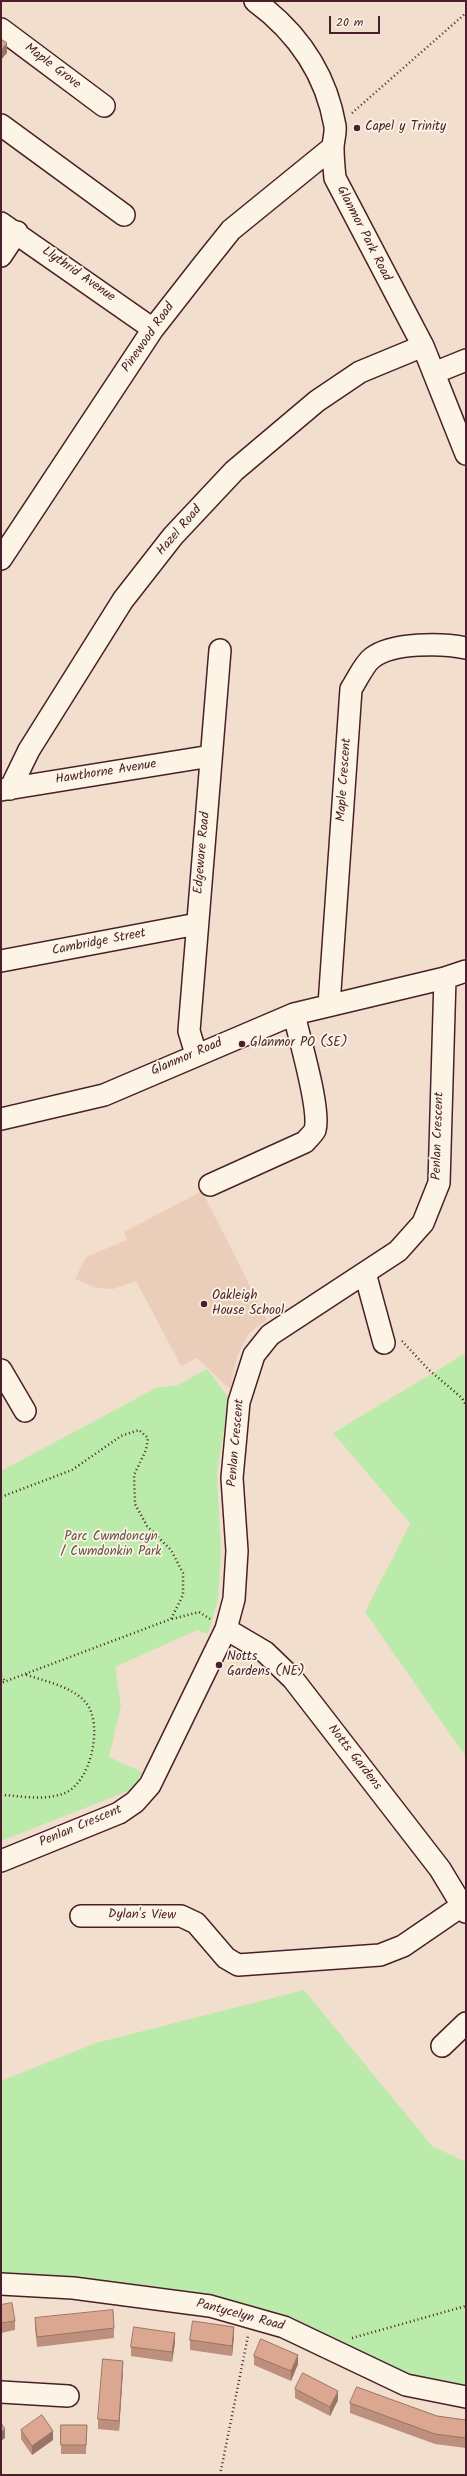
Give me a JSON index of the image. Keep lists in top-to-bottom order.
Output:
{
  "streets": {
    "street": [
      "Maple Grove",
      "Glanmor Park Road",
      "Llythrid Avenue",
      "Pinewood Road",
      "Hazel Road",
      "Hawthorne Avenue",
      "Maple Crescent",
      "Edgeware Road",
      "Cambridge Street",
      "Glanmor Road",
      "Penlan Crescent",
      "Notts Gardens",
      "Dylan's View",
      "Pantycelyn Road"
    ]
  },
  "crossings": [
    ["Glanmor Park Road", "Pinewood Road"],
    ["Glanmor Park Road", "Hazel Road"],
    ["Llythrid Avenue", "Pinewood Road"],
    ["Hazel Road", "Hawthorne Avenue"],
    ["Hawthorne Avenue", "Edgeware Road"],
    ["Maple Crescent", "Glanmor Road"],
    ["Edgeware Road", "Cambridge Street"],
    ["Edgeware Road", "Glanmor Road"],
    ["Glanmor Road", "Penlan Crescent"],
    ["Penlan Crescent", "Notts Gardens"],
    ["Notts Gardens", "Dylan's View"]
  ],
  "parks": ["Parc Cwmdoncyn / Cwmdonkin Park"],
  "places": [
    "Capel y Trinity",
    "Glanmor PO (SE)",
    "Oakleigh House School",
    "Notts Gardens (NE)"
  ],
  "scale_bar": "20 m"
}
